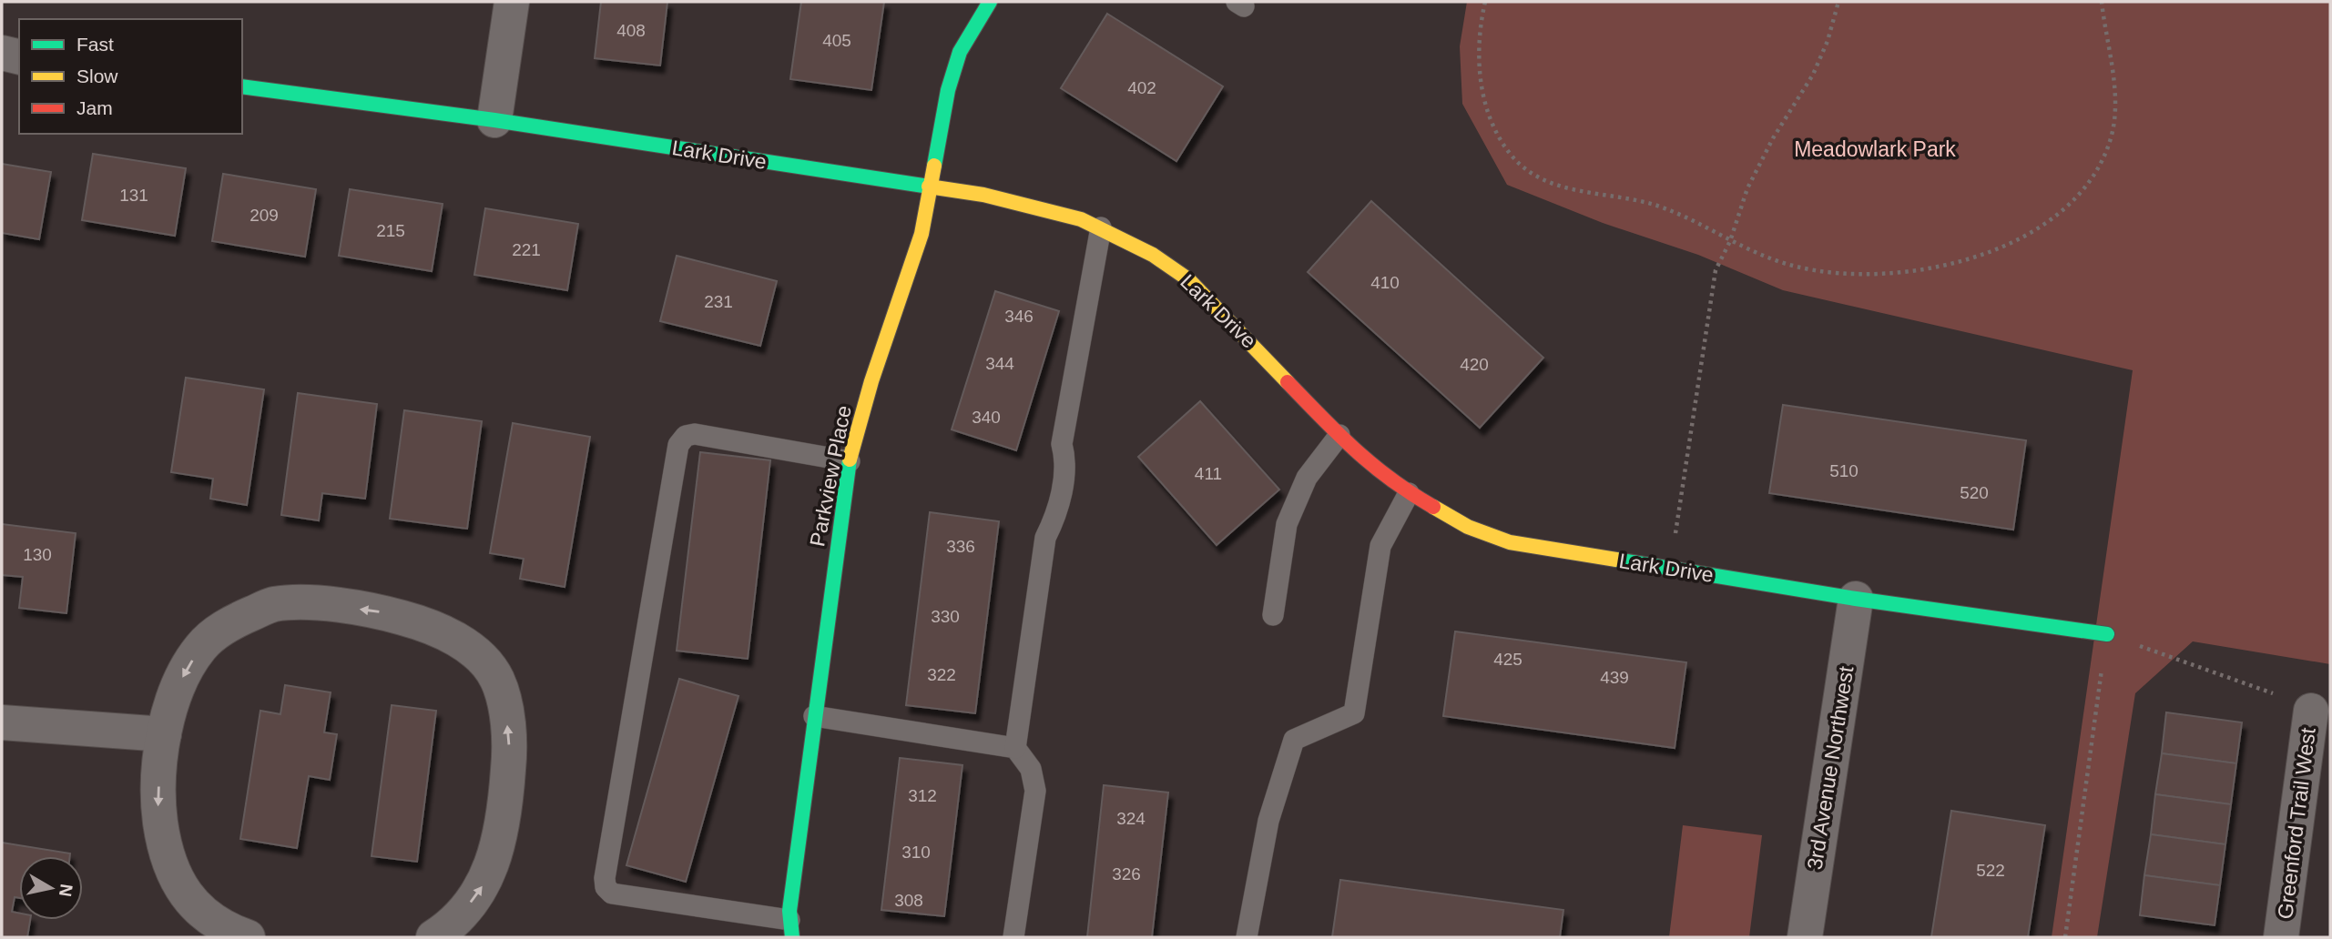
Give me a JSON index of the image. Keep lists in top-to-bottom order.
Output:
{
  "streets": {
    "street": [
      "Lark Drive",
      "Parkview Place",
      "3rd Avenue Northwest",
      "Greenford Trail West"
    ]
  },
  "crossings": [
    ["Lark Drive", "Parkview Place"],
    ["Lark Drive", "3rd Avenue Northwest"]
  ],
  "parks": ["Meadowlark Park"],
  "house_numbers": [
    "408",
    "405",
    "402",
    "131",
    "209",
    "215",
    "221",
    "410",
    "231",
    "346",
    "344",
    "420",
    "340",
    "510",
    "411",
    "520",
    "336",
    "130",
    "330",
    "425",
    "322",
    "439",
    "312",
    "324",
    "310",
    "522",
    "326",
    "308"
  ],
  "legend": ["Fast", "Slow", "Jam"],
  "north": "right"
}
